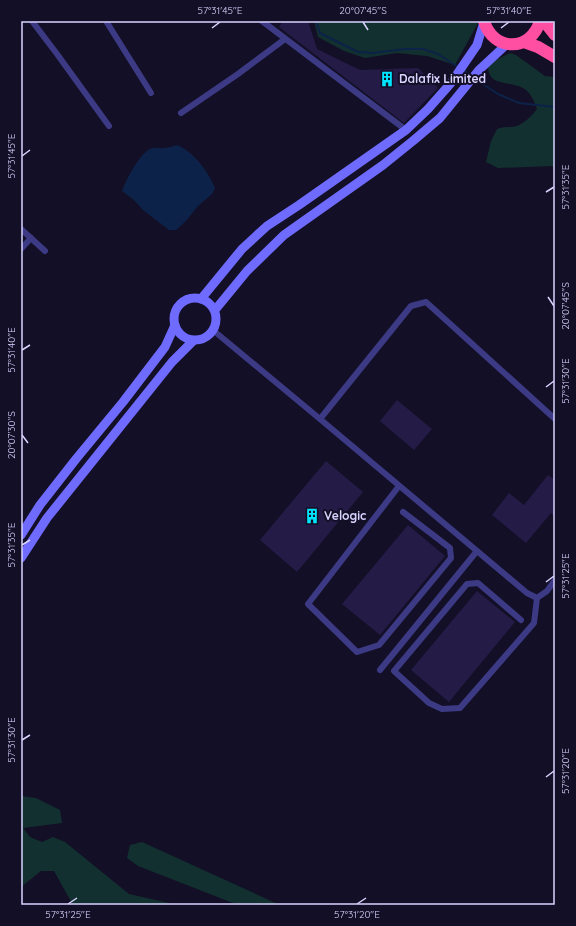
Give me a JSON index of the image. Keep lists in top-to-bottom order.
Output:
{
  "places": {
    "building": ["Dalafix Limited", "Velogic"]
  },
  "coordinates": [
    "57°31'45\"E",
    "20°07'45\"S",
    "57°31'40\"E",
    "57°31'35\"E",
    "57°31'30\"E",
    "20°07'30\"S",
    "57°31'25\"E",
    "57°31'20\"E"
  ]
}
